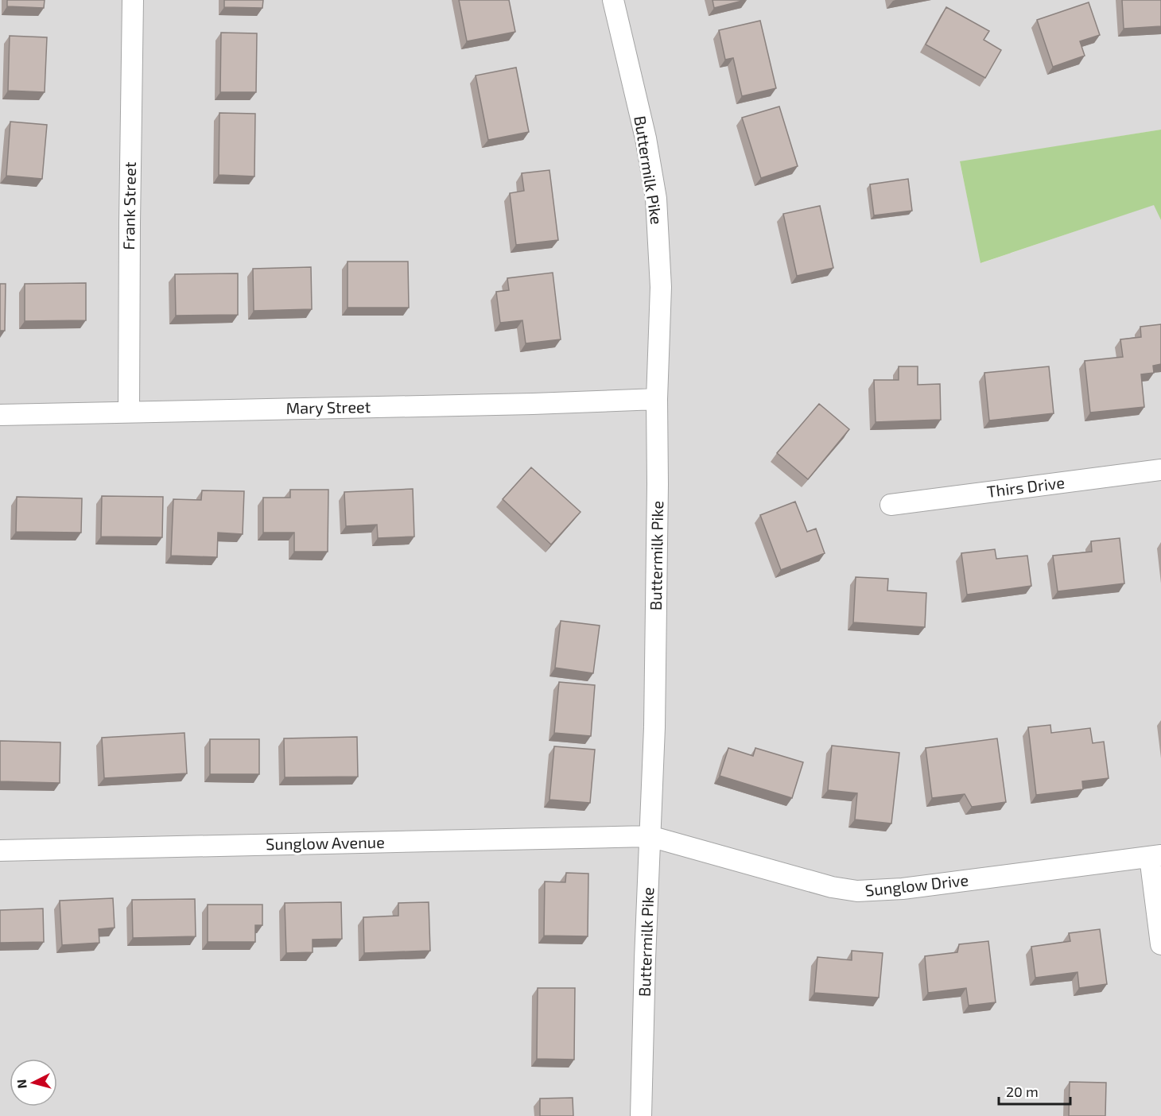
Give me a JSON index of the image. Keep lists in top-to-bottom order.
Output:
{
  "streets": {
    "street": [
      "Buttermilk Pike",
      "Frank Street",
      "Mary Street",
      "Thirs Drive",
      "Sunglow Avenue",
      "Sunglow Drive"
    ]
  },
  "crossings": [
    ["Buttermilk Pike", "Mary Street"],
    ["Buttermilk Pike", "Sunglow Avenue"],
    ["Buttermilk Pike", "Sunglow Drive"],
    ["Frank Street", "Mary Street"],
    ["Sunglow Avenue", "Sunglow Drive"]
  ],
  "scale_bar": "20 m",
  "north": "left"
}
